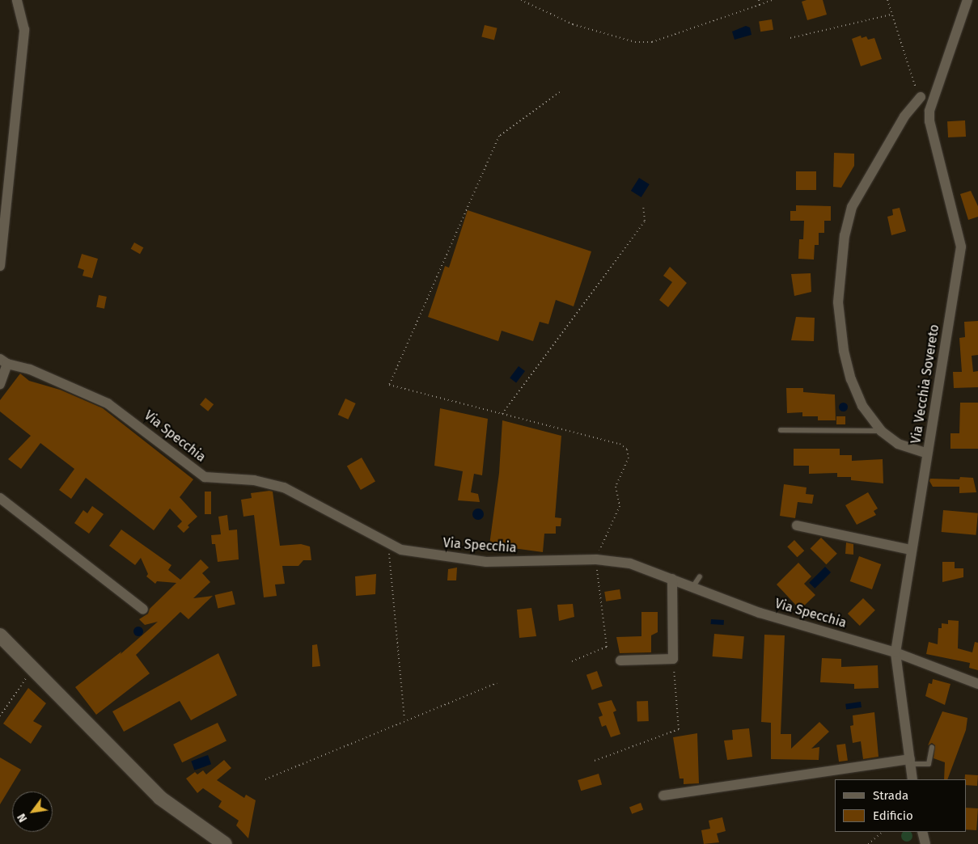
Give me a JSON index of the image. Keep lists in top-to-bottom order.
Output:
{
  "streets": {
    "street": ["Via Vecchia Sovereto", "Via Specchia"]
  },
  "crossings": [
    ["Via Vecchia Sovereto", "Via Specchia"]
  ],
  "legend": ["Strada", "Edificio"],
  "north": "bottom left"
}
